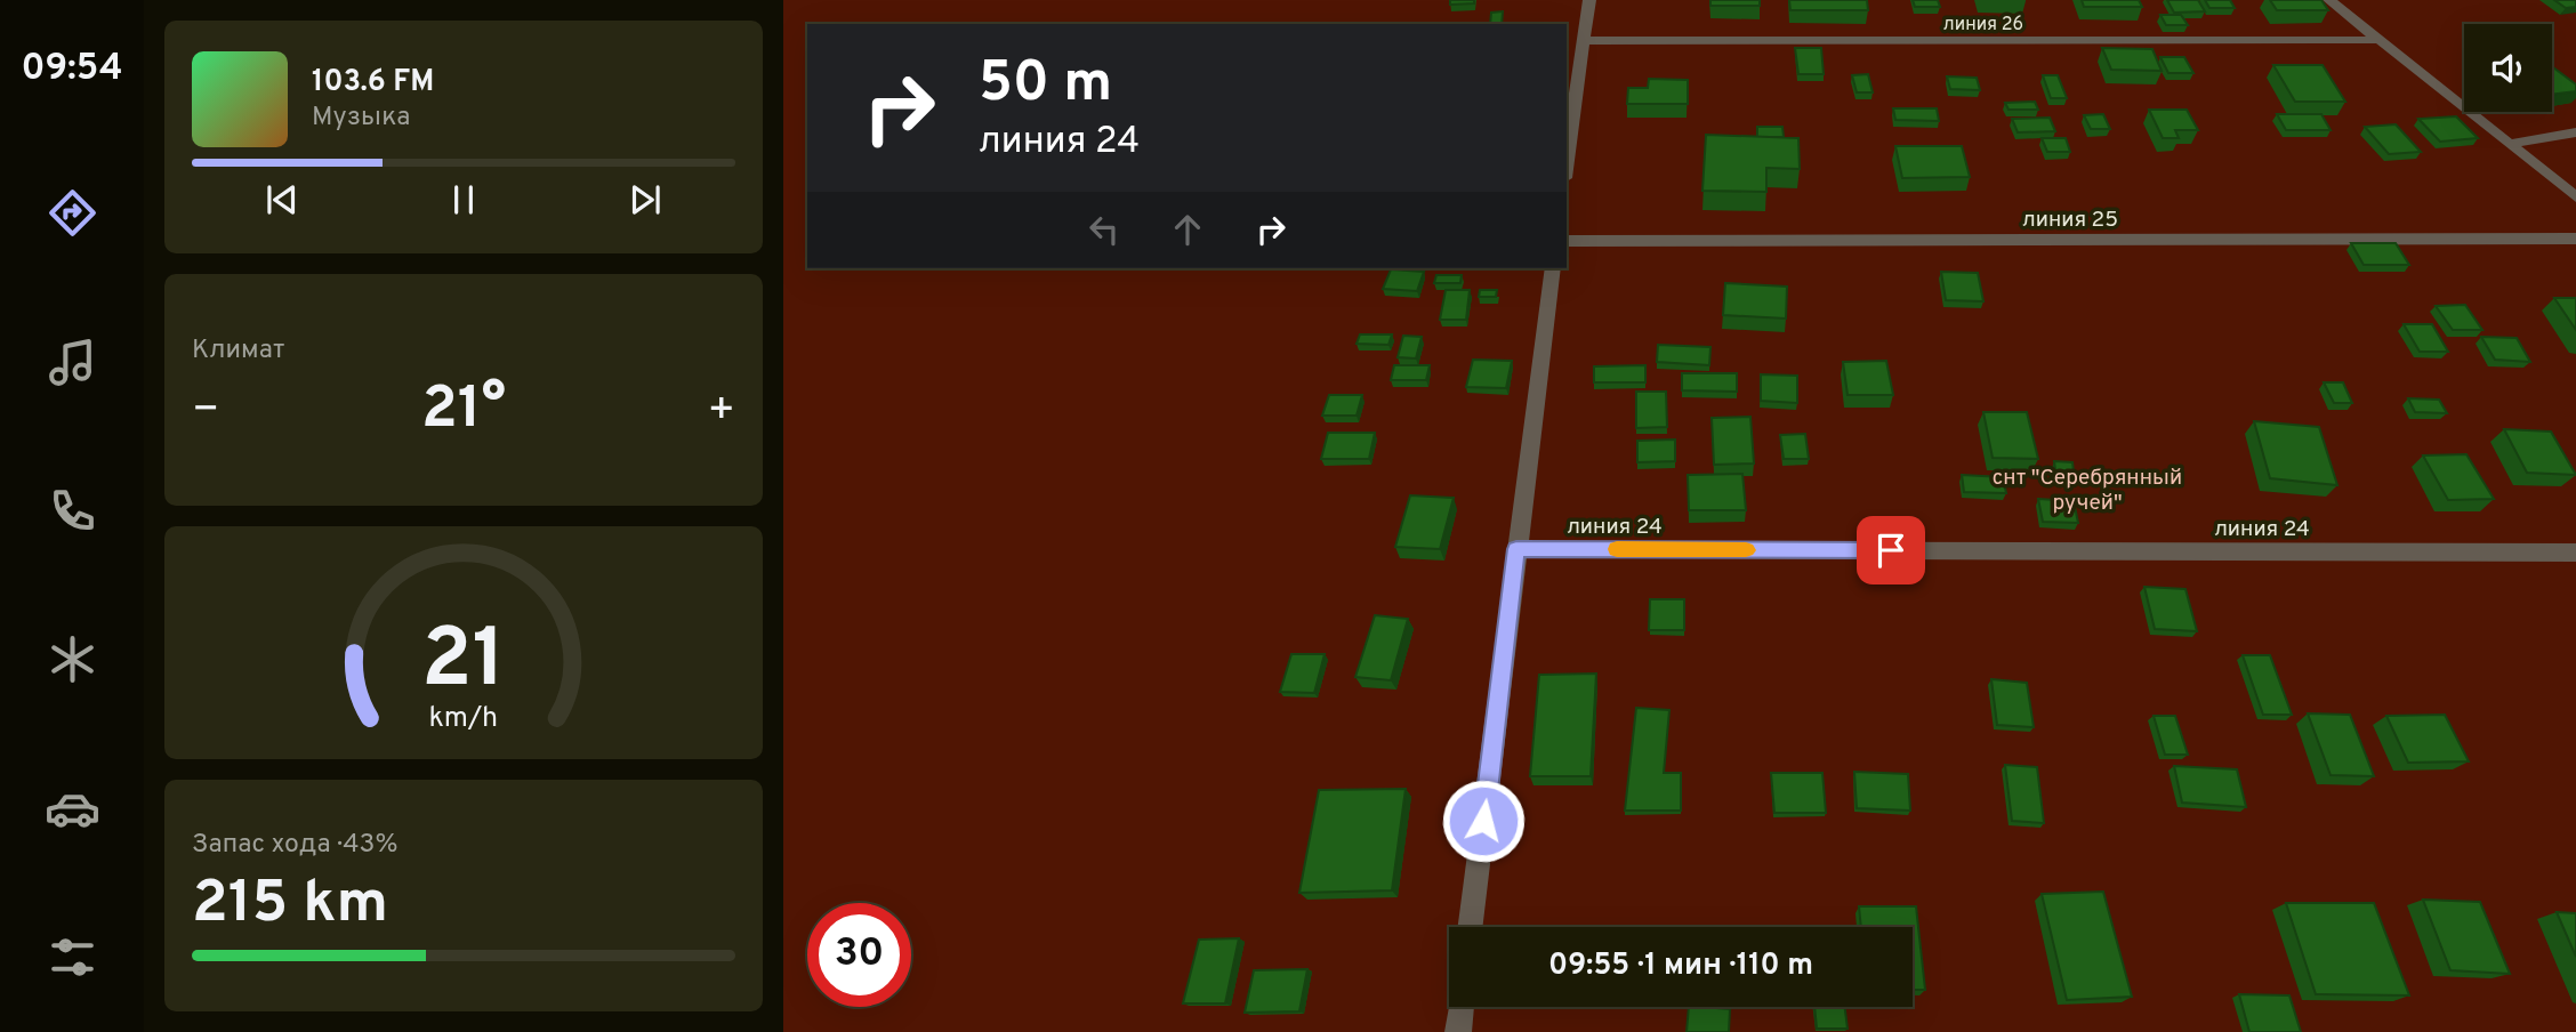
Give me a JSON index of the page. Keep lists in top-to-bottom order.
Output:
{
  "streets": {
    "street": ["линия 26", "линия 25", "линия 24"]
  },
  "parks": ["снт \"Серебрянный ручей\""],
  "page": {
    "tabs": "09:54",
    "turn": ["50 m", "линия 24"],
    "song": ["103.6 FM", "Музыка"],
    "tile": [
      "Климат",
      ["Запас хода · 43%", "215 km"]
    ],
    "heat": ["−", "21°", "+"],
    "limit": "30",
    "trip": "09:55 · 1 мин · 110 m",
    "gauge": ["21", "km/h"]
  }
}
